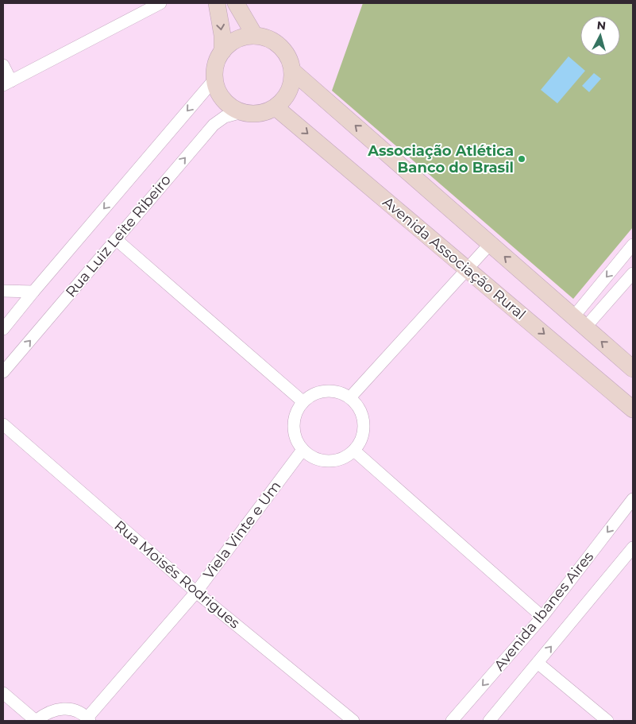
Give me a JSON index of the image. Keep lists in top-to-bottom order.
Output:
{
  "streets": {
    "street": [
      "Rua Luiz Leite Ribeiro",
      "Avenida Associação Rural",
      "Viela Vinte e Um",
      "Rua Moisés Rodrigues",
      "Avenida Ibanes Aires"
    ]
  },
  "crossings": [
    ["Rua Luiz Leite Ribeiro", "Avenida Associação Rural"],
    ["Viela Vinte e Um", "Rua Moisés Rodrigues"]
  ],
  "places": ["Associação Atlética Banco do Brasil"],
  "north": "top"
}
